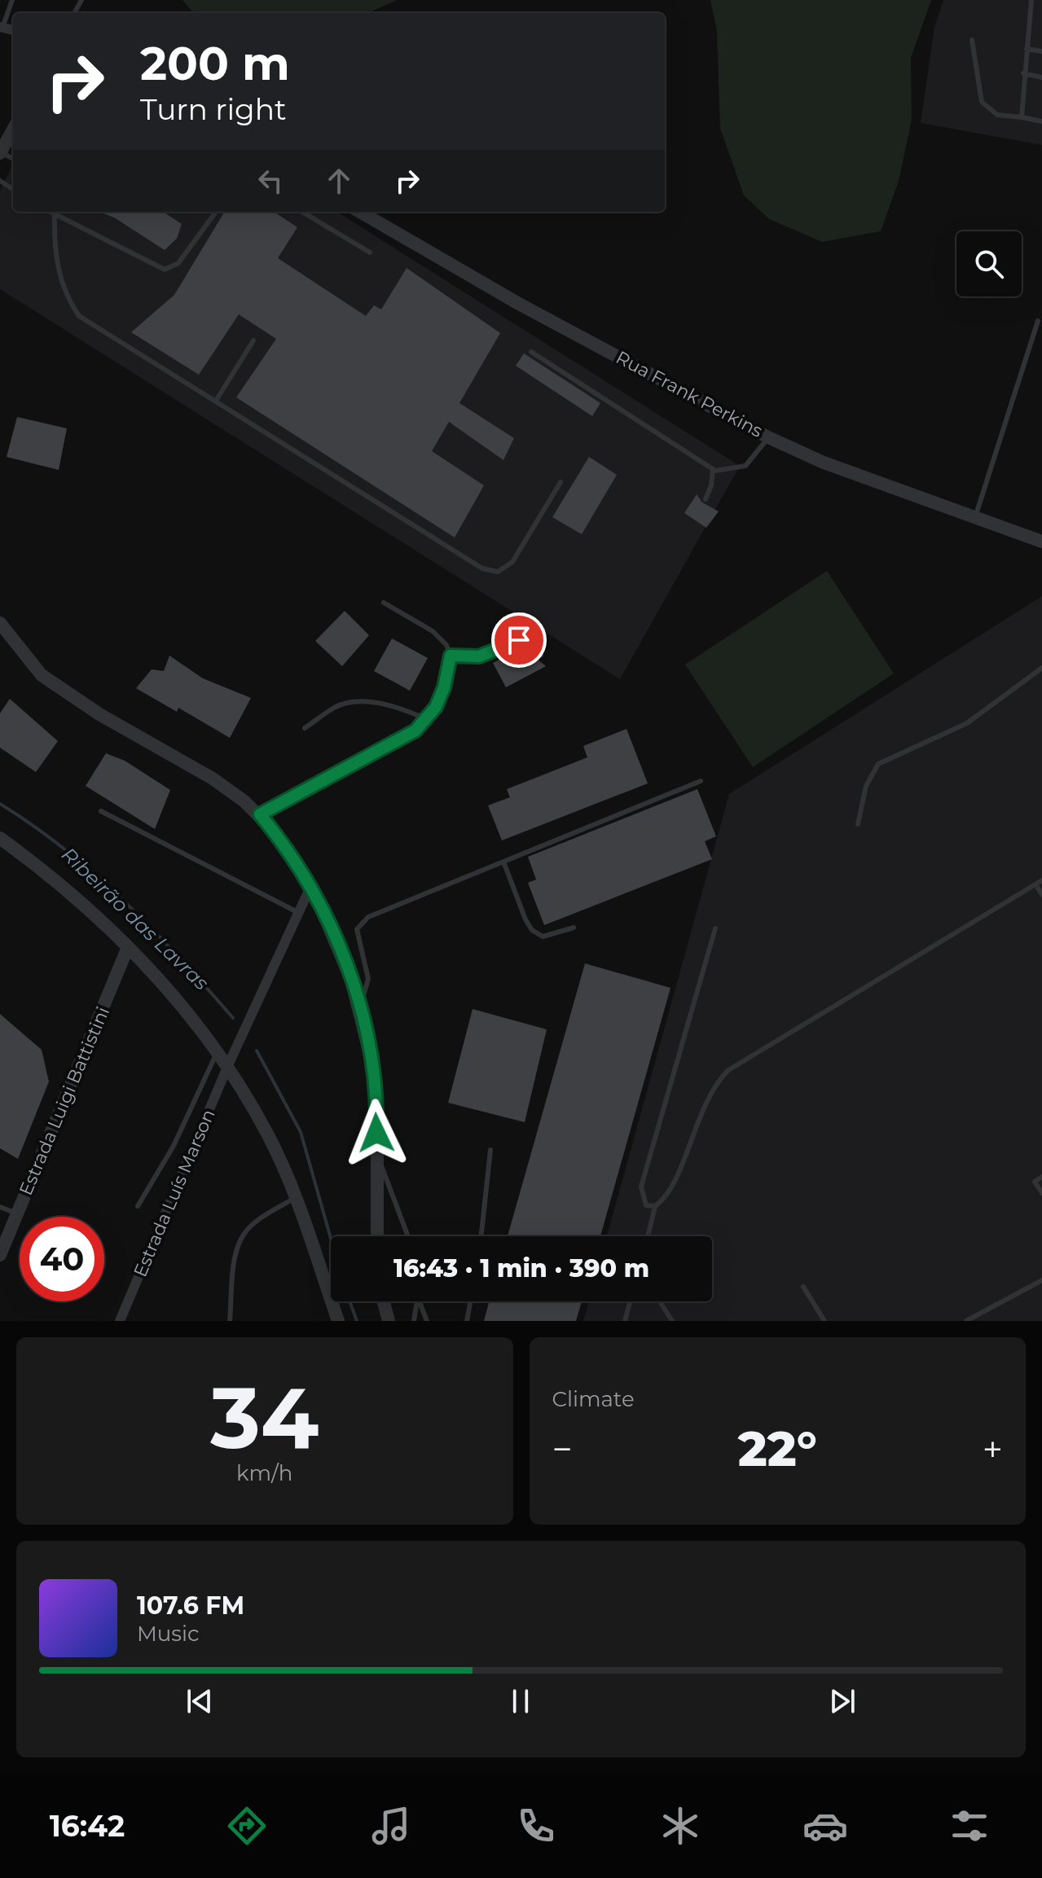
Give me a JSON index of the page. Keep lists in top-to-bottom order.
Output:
{
  "streets": {
    "street": ["Rua Frank Perkins", "Estrada Luigi Battistini", "Estrada Luís Marson"]
  },
  "water": ["Ribeirão das Lavras"],
  "page": {
    "turn": ["200 m", "Turn right"],
    "limit": "40",
    "trip": "16:43 · 1 min · 390 m",
    "tile": [
      ["34", "km/h"],
      "Climate"
    ],
    "heat": ["−", "22°", "+"],
    "song": ["107.6 FM", "Music"],
    "tabs": "16:42"
  }
}
